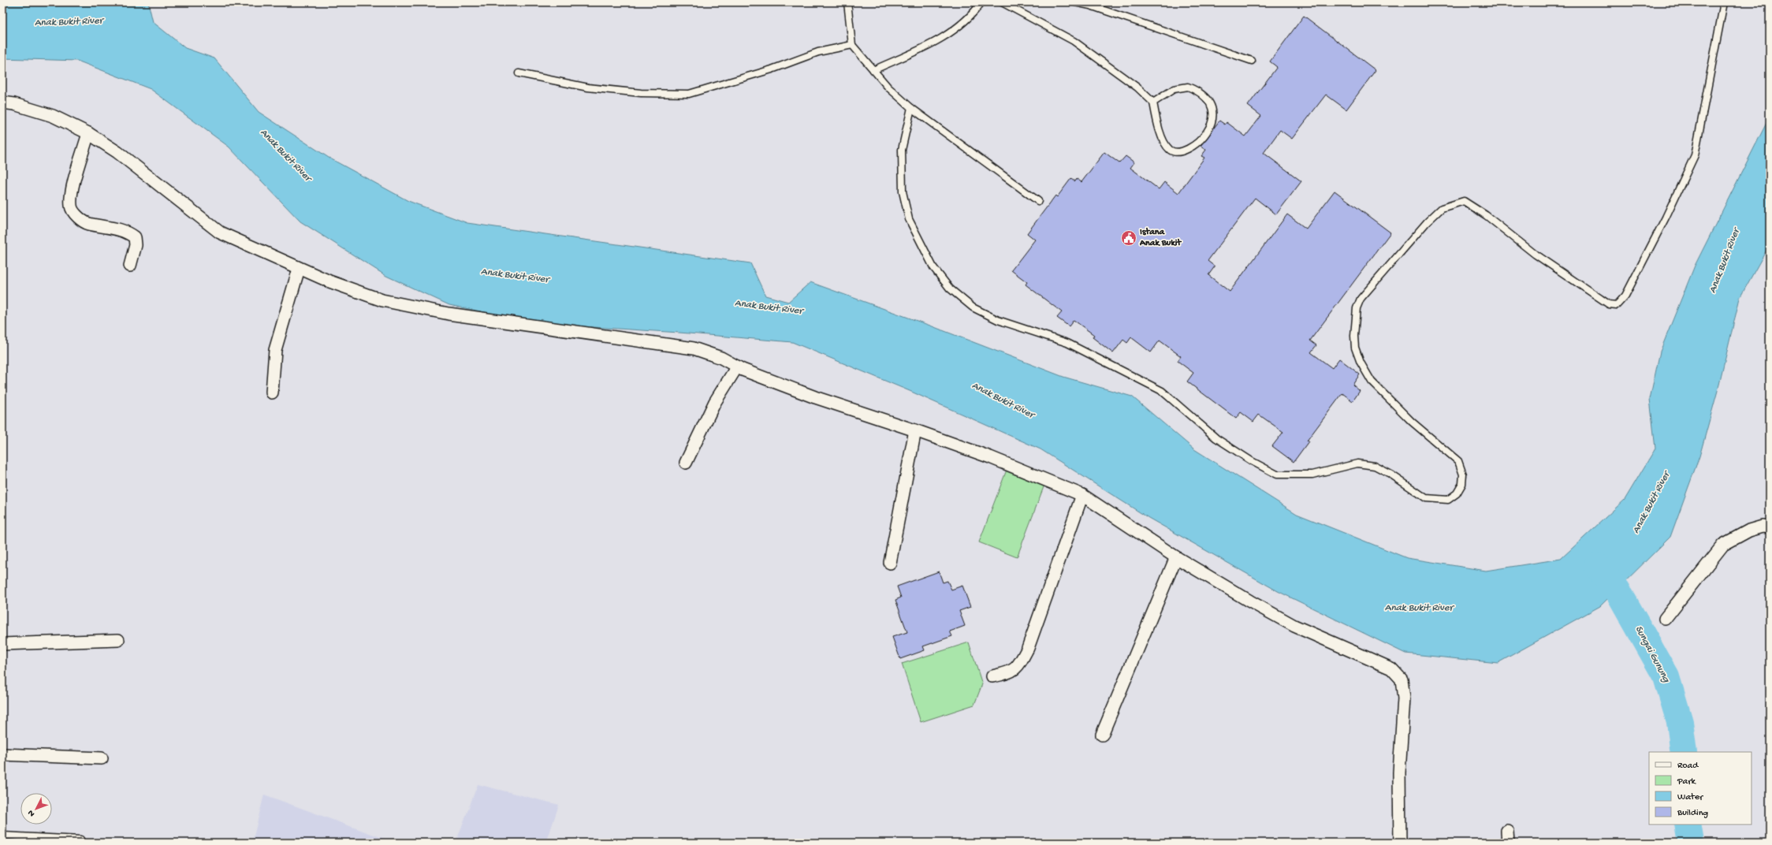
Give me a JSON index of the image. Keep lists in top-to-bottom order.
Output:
{
  "water": ["Anak Bukit River", "Sungai Gunung"],
  "places": {
    "public building": ["Istana Anak Bukit"]
  },
  "legend": [
    "Road",
    "Park",
    "Water",
    "Building"
  ],
  "north": "bottom left"
}
